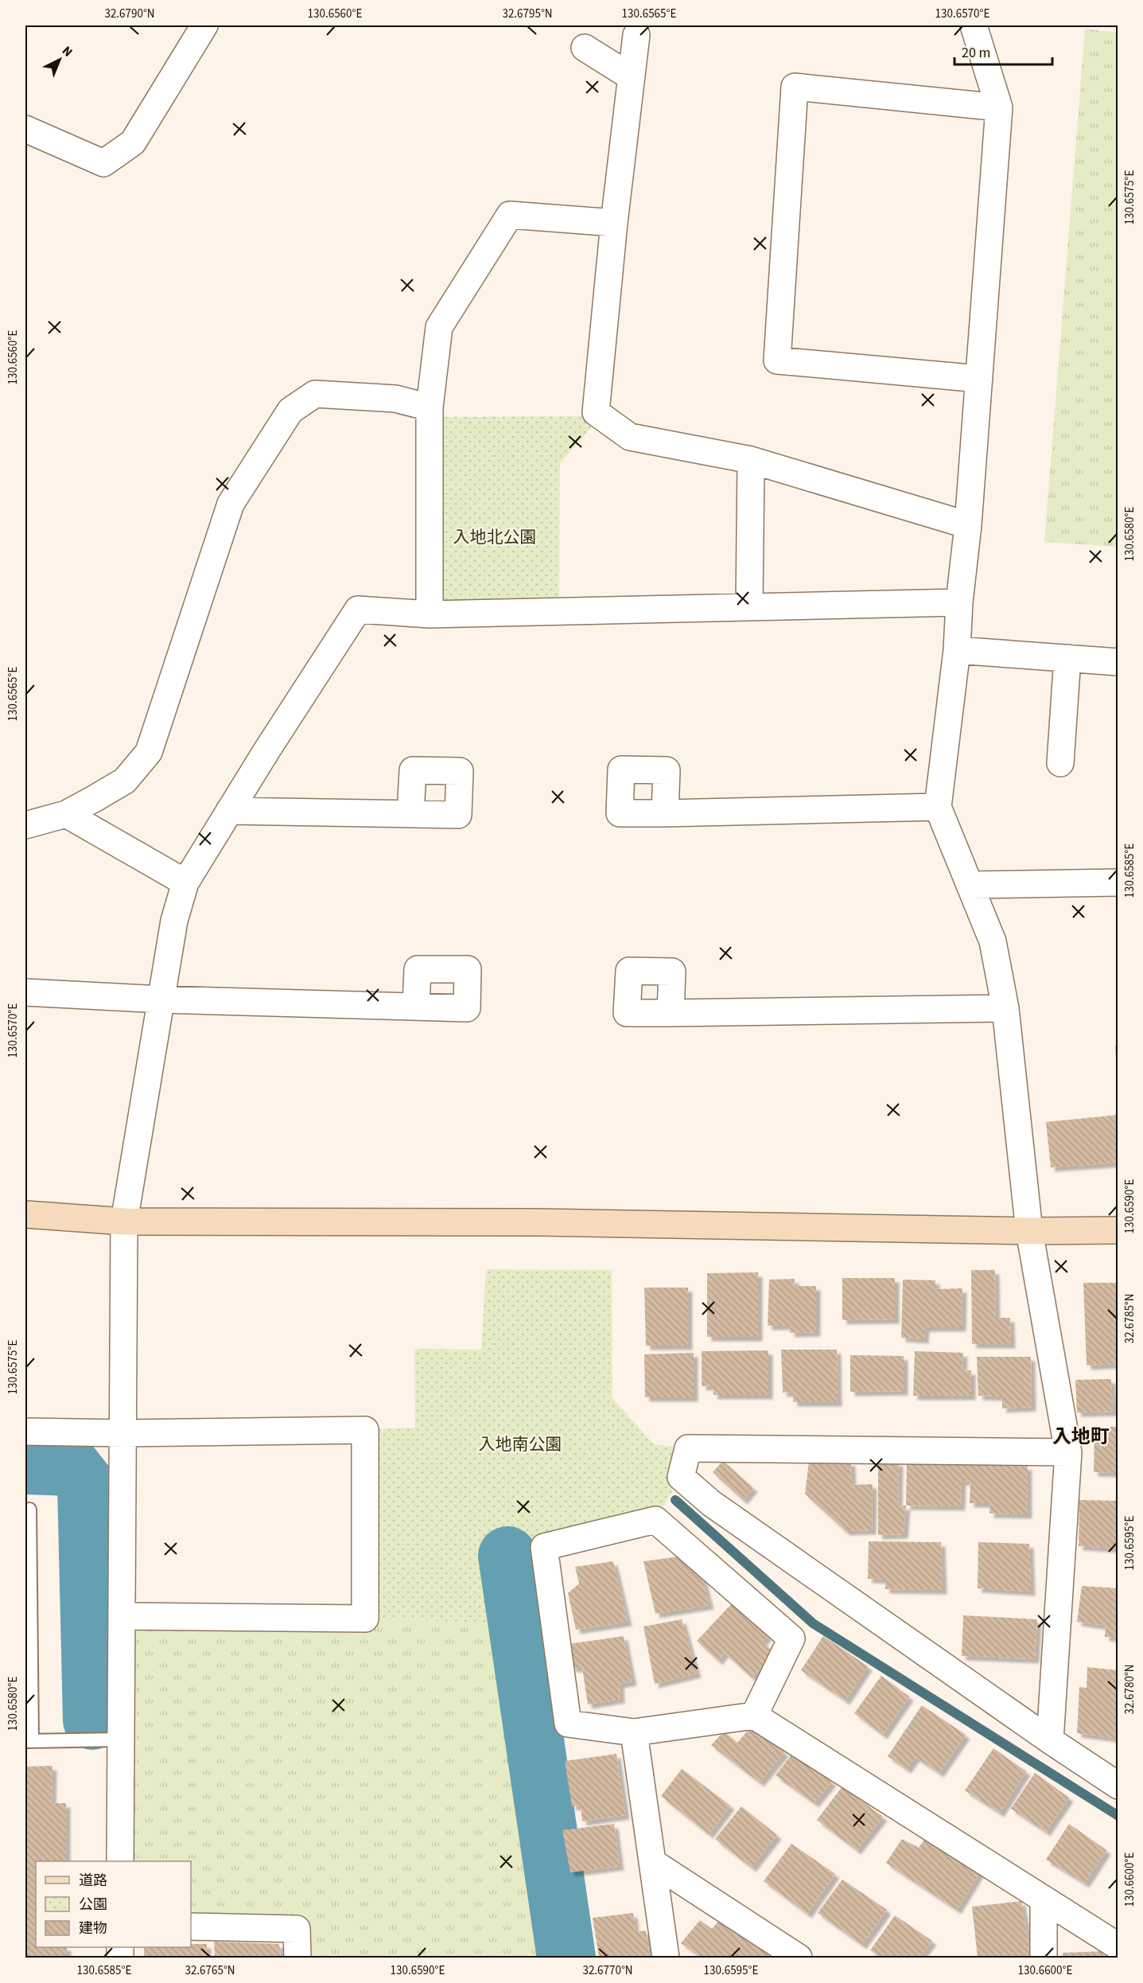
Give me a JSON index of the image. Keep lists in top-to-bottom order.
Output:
{
  "districts": ["入地町"],
  "parks": ["入地北公園", "入地南公園"],
  "legend": ["道路", "公園", "建物"],
  "scale_bar": "20 m",
  "north": "top right",
  "coordinates": [
    "32.6790°N",
    "130.6560°E",
    "32.6795°N",
    "130.6565°E",
    "130.6570°E",
    "130.6575°E",
    "130.6580°E",
    "130.6585°E",
    "130.6590°E",
    "32.6785°N",
    "130.6595°E",
    "32.6780°N",
    "130.6600°E",
    "32.6765°N",
    "32.6770°N"
  ]
}
